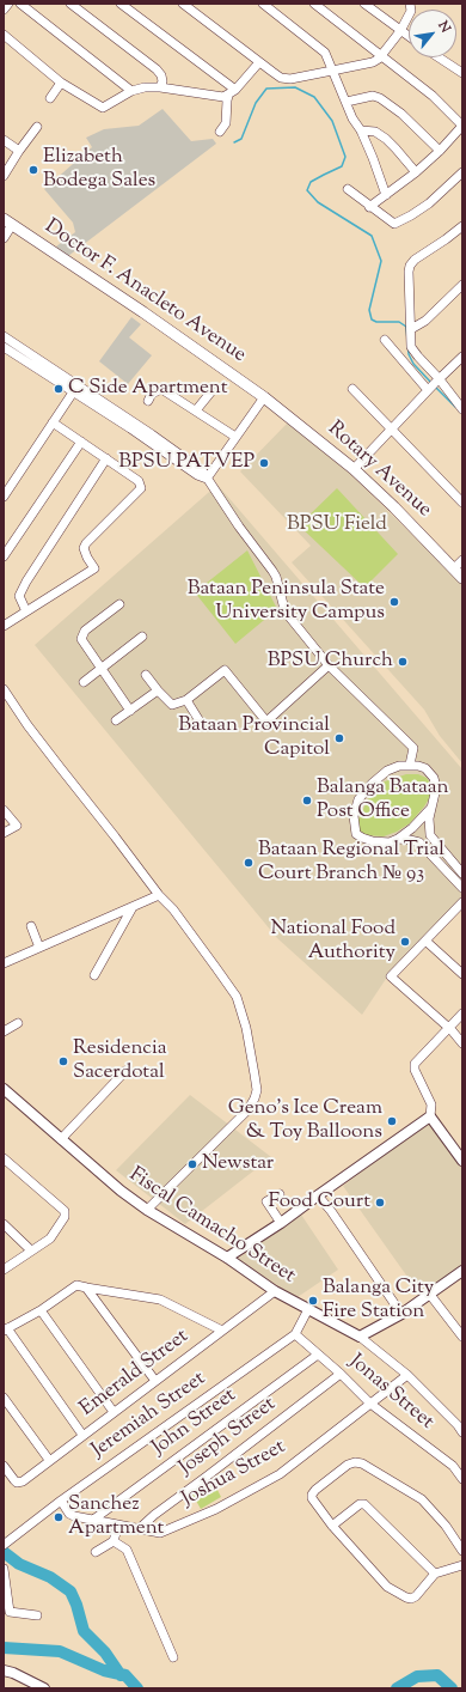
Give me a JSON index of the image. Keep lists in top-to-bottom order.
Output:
{
  "streets": {
    "main road": ["Doctor F. Anacleto Avenue", "Rotary Avenue"],
    "street": [
      "Fiscal Camacho Street",
      "Emerald Street",
      "Jonas Street",
      "Jeremiah Street",
      "John Street",
      "Joseph Street",
      "Joshua Street"
    ]
  },
  "crossings": [
    ["Doctor F. Anacleto Avenue", "Rotary Avenue"],
    ["Fiscal Camacho Street", "Emerald Street"],
    ["Fiscal Camacho Street", "Jeremiah Street"],
    ["Jonas Street", "Jeremiah Street"],
    ["Jonas Street", "John Street"],
    ["Jonas Street", "Joseph Street"],
    ["Jonas Street", "Joshua Street"],
    ["Jeremiah Street", "Joshua Street"],
    ["John Street", "Joshua Street"],
    ["Joseph Street", "Joshua Street"]
  ],
  "parks": ["BPSU Field"],
  "places": [
    "Elizabeth Bodega Sales",
    "C Side Apartment",
    "BPSU PATVEP",
    "Bataan Peninsula State University Campus",
    "BPSU Church",
    "Bataan Provincial Capitol",
    "Balanga Bataan Post Office",
    "Bataan Regional Trial Court Branch № 93",
    "National Food Authority",
    "Residencia Sacerdotal",
    "Geno's Ice Cream & Toy Balloons",
    "Newstar",
    "Food Court",
    "Balanga City Fire Station",
    "Sanchez Apartment"
  ],
  "north": "top right"
}
